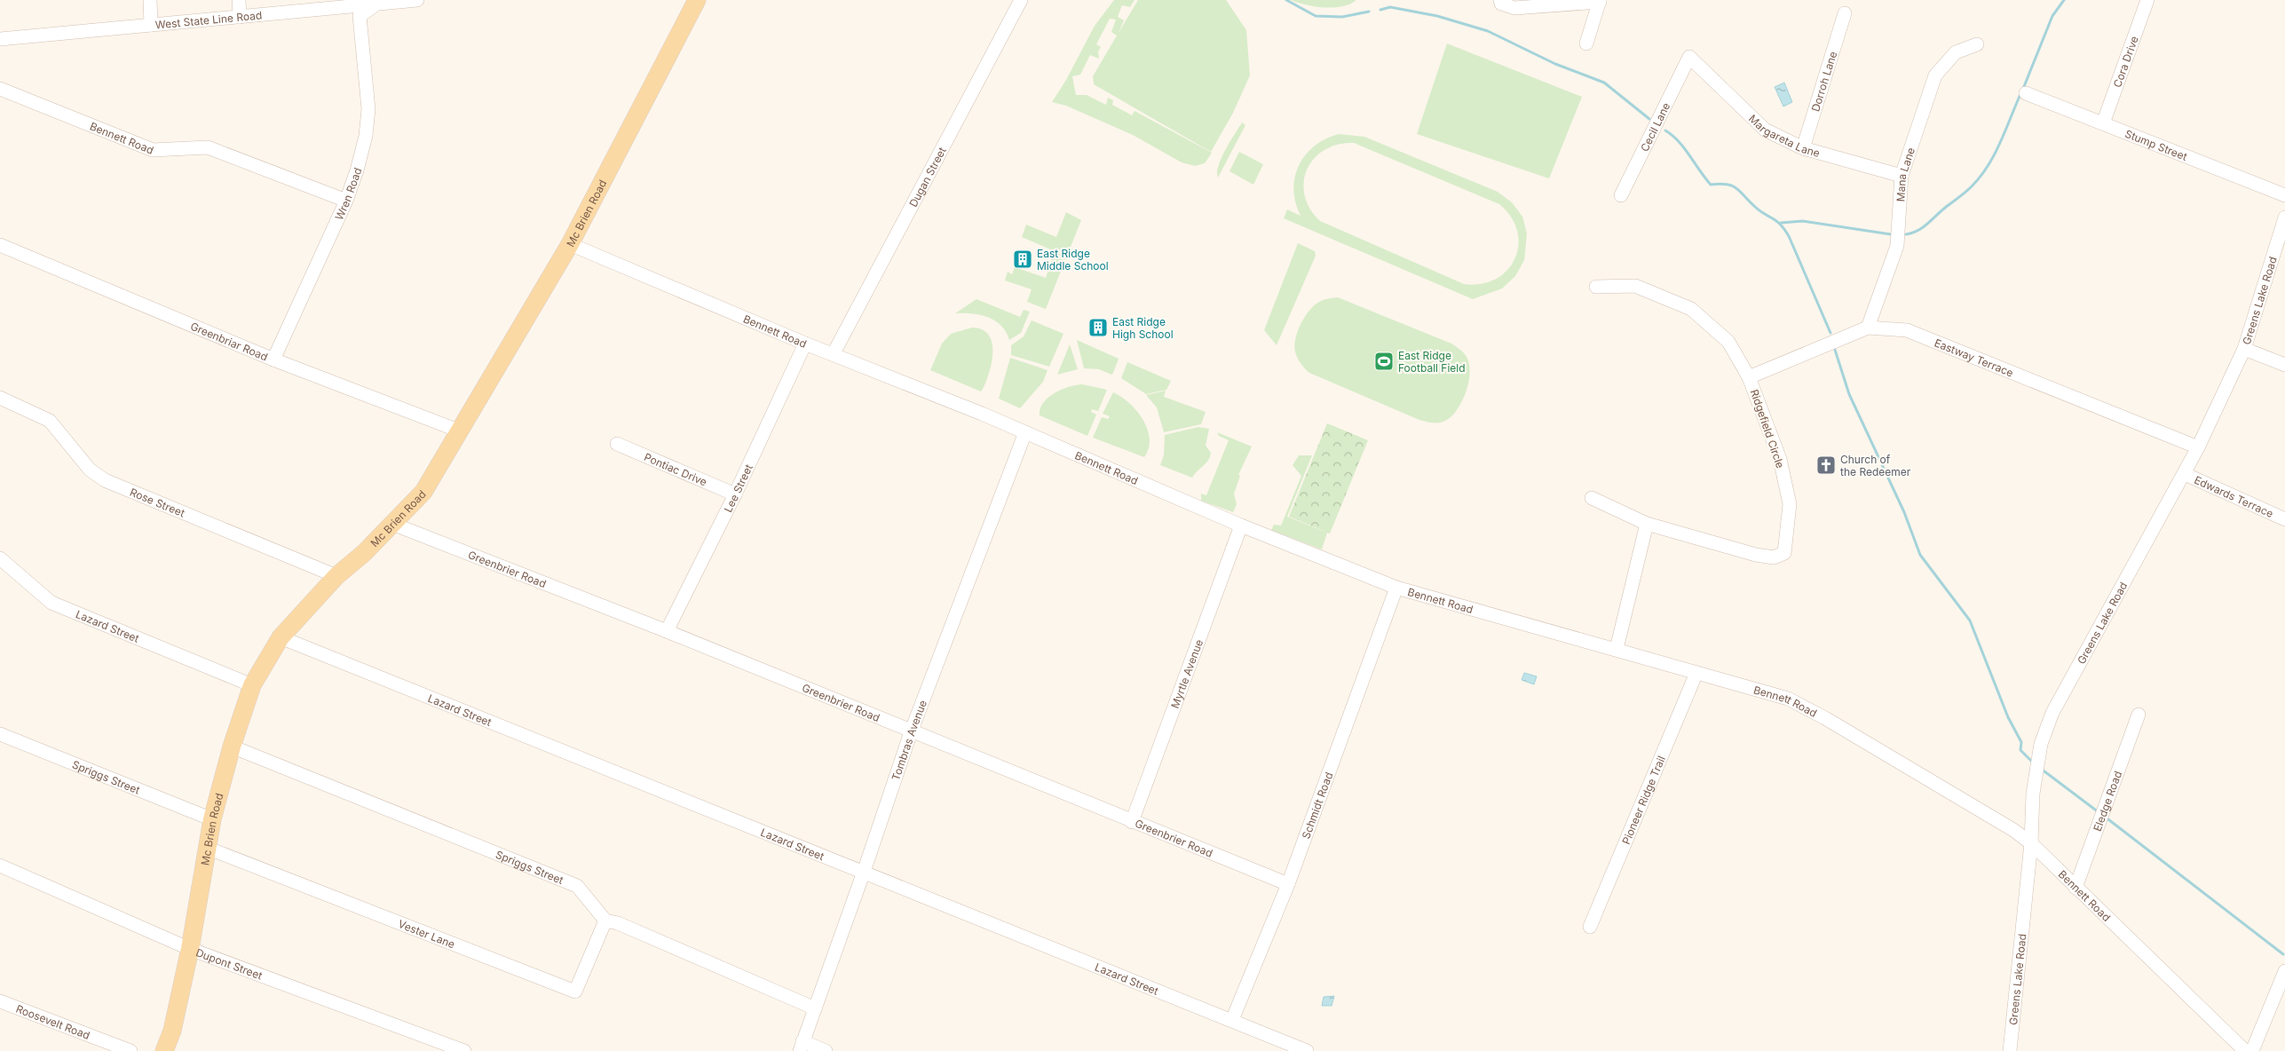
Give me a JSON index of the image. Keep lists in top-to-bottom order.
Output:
{
  "streets": {
    "main road": ["Mc Brien Road"],
    "street": [
      "West State Line Road",
      "Cora Drive",
      "Dorroh Lane",
      "Cecil Lane",
      "Margareta Lane",
      "Bennett Road",
      "Stump Street",
      "Mana Lane",
      "Dugan Street",
      "Wren Road",
      "Greens Lake Road",
      "Greenbriar Road",
      "Eastway Terrace",
      "Ridgefield Circle",
      "Pontiac Drive",
      "Lee Street",
      "Edwards Terrace",
      "Rose Street",
      "Greenbrier Road",
      "Lazard Street",
      "Myrtle Avenue",
      "Tombras Avenue",
      "Spriggs Street",
      "Pioneer Ridge Trail",
      "Eledge Road",
      "Schmidt Road",
      "Vester Lane",
      "Dupont Street",
      "Roosevelt Road"
    ]
  },
  "crossings": [
    ["West State Line Road", "Wren Road"],
    ["Cora Drive", "Stump Street"],
    ["Dorroh Lane", "Margareta Lane"],
    ["Cecil Lane", "Margareta Lane"],
    ["Margareta Lane", "Mana Lane"],
    ["Bennett Road", "Dugan Street"],
    ["Bennett Road", "Wren Road"],
    ["Bennett Road", "Mc Brien Road"],
    ["Bennett Road", "Greens Lake Road"],
    ["Bennett Road", "Lee Street"],
    ["Bennett Road", "Myrtle Avenue"],
    ["Bennett Road", "Tombras Avenue"],
    ["Bennett Road", "Pioneer Ridge Trail"],
    ["Bennett Road", "Eledge Road"],
    ["Bennett Road", "Schmidt Road"],
    ["Mana Lane", "Eastway Terrace"],
    ["Wren Road", "Greenbriar Road"],
    ["Mc Brien Road", "Greenbriar Road"],
    ["Mc Brien Road", "Rose Street"],
    ["Mc Brien Road", "Greenbrier Road"],
    ["Mc Brien Road", "Lazard Street"],
    ["Mc Brien Road", "Spriggs Street"],
    ["Mc Brien Road", "Vester Lane"],
    ["Mc Brien Road", "Dupont Street"],
    ["Greens Lake Road", "Eastway Terrace"],
    ["Greens Lake Road", "Edwards Terrace"],
    ["Eastway Terrace", "Ridgefield Circle"],
    ["Pontiac Drive", "Lee Street"],
    ["Lee Street", "Greenbrier Road"],
    ["Greenbrier Road", "Myrtle Avenue"],
    ["Greenbrier Road", "Tombras Avenue"],
    ["Greenbrier Road", "Schmidt Road"],
    ["Lazard Street", "Tombras Avenue"],
    ["Lazard Street", "Schmidt Road"],
    ["Spriggs Street", "Vester Lane"]
  ],
  "places": {
    "building": ["East Ridge Middle School", "East Ridge High School"],
    "sports": ["East Ridge Football Field"],
    "church": ["Church of the Redeemer"]
  }
}
